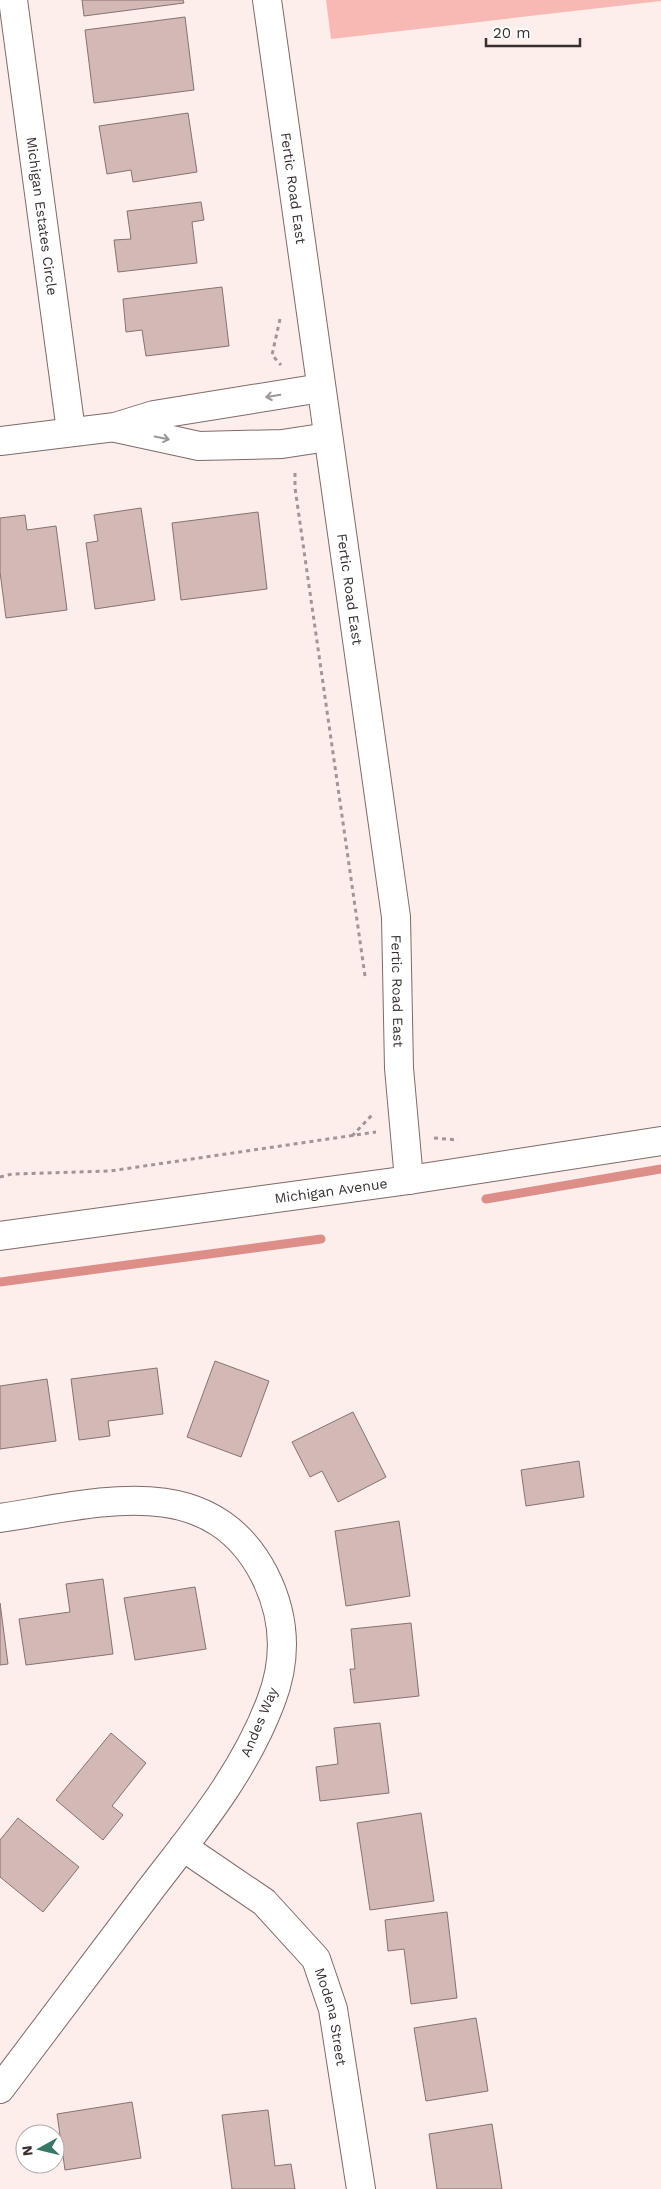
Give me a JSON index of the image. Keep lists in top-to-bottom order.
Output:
{
  "streets": {
    "street": [
      "Fertic Road East",
      "Michigan Estates Circle",
      "Michigan Avenue",
      "Andes Way",
      "Modena Street"
    ]
  },
  "crossings": [
    ["Fertic Road East", "Michigan Avenue"],
    ["Andes Way", "Modena Street"]
  ],
  "scale_bar": "20 m",
  "north": "left"
}
